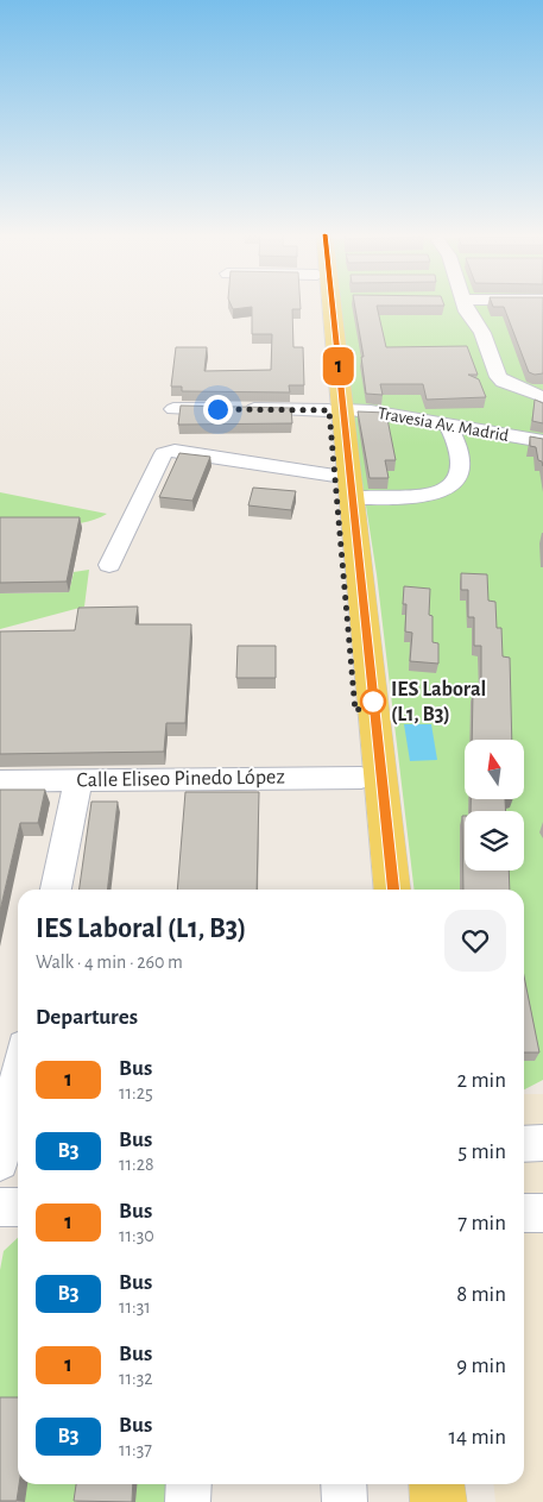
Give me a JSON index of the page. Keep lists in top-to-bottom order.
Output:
{
  "streets": {
    "street": ["Travesia Av. Madrid", "Calle Eliseo Pinedo López"]
  },
  "places": ["IES Laboral (L1, B3)"],
  "lines": ["bus line 1"],
  "north": "top",
  "page": {
    "on_map": "1",
    "heading": [
      ["IES Laboral (L1, B3)", "Walk · 4 min · 260 m"],
      "Departures"
    ],
    "list": [
      {
        "mark": "1",
        "name": "Bus",
        "note": "11:25",
        "value": "2 min"
      },
      {
        "mark": "B3",
        "name": "Bus",
        "note": "11:28",
        "value": "5 min"
      },
      {
        "mark": "1",
        "name": "Bus",
        "note": "11:30",
        "value": "7 min"
      },
      {
        "mark": "B3",
        "name": "Bus",
        "note": "11:31",
        "value": "8 min"
      },
      {
        "mark": "1",
        "name": "Bus",
        "note": "11:32",
        "value": "9 min"
      },
      {
        "mark": "B3",
        "name": "Bus",
        "note": "11:37",
        "value": "14 min"
      }
    ]
  }
}
